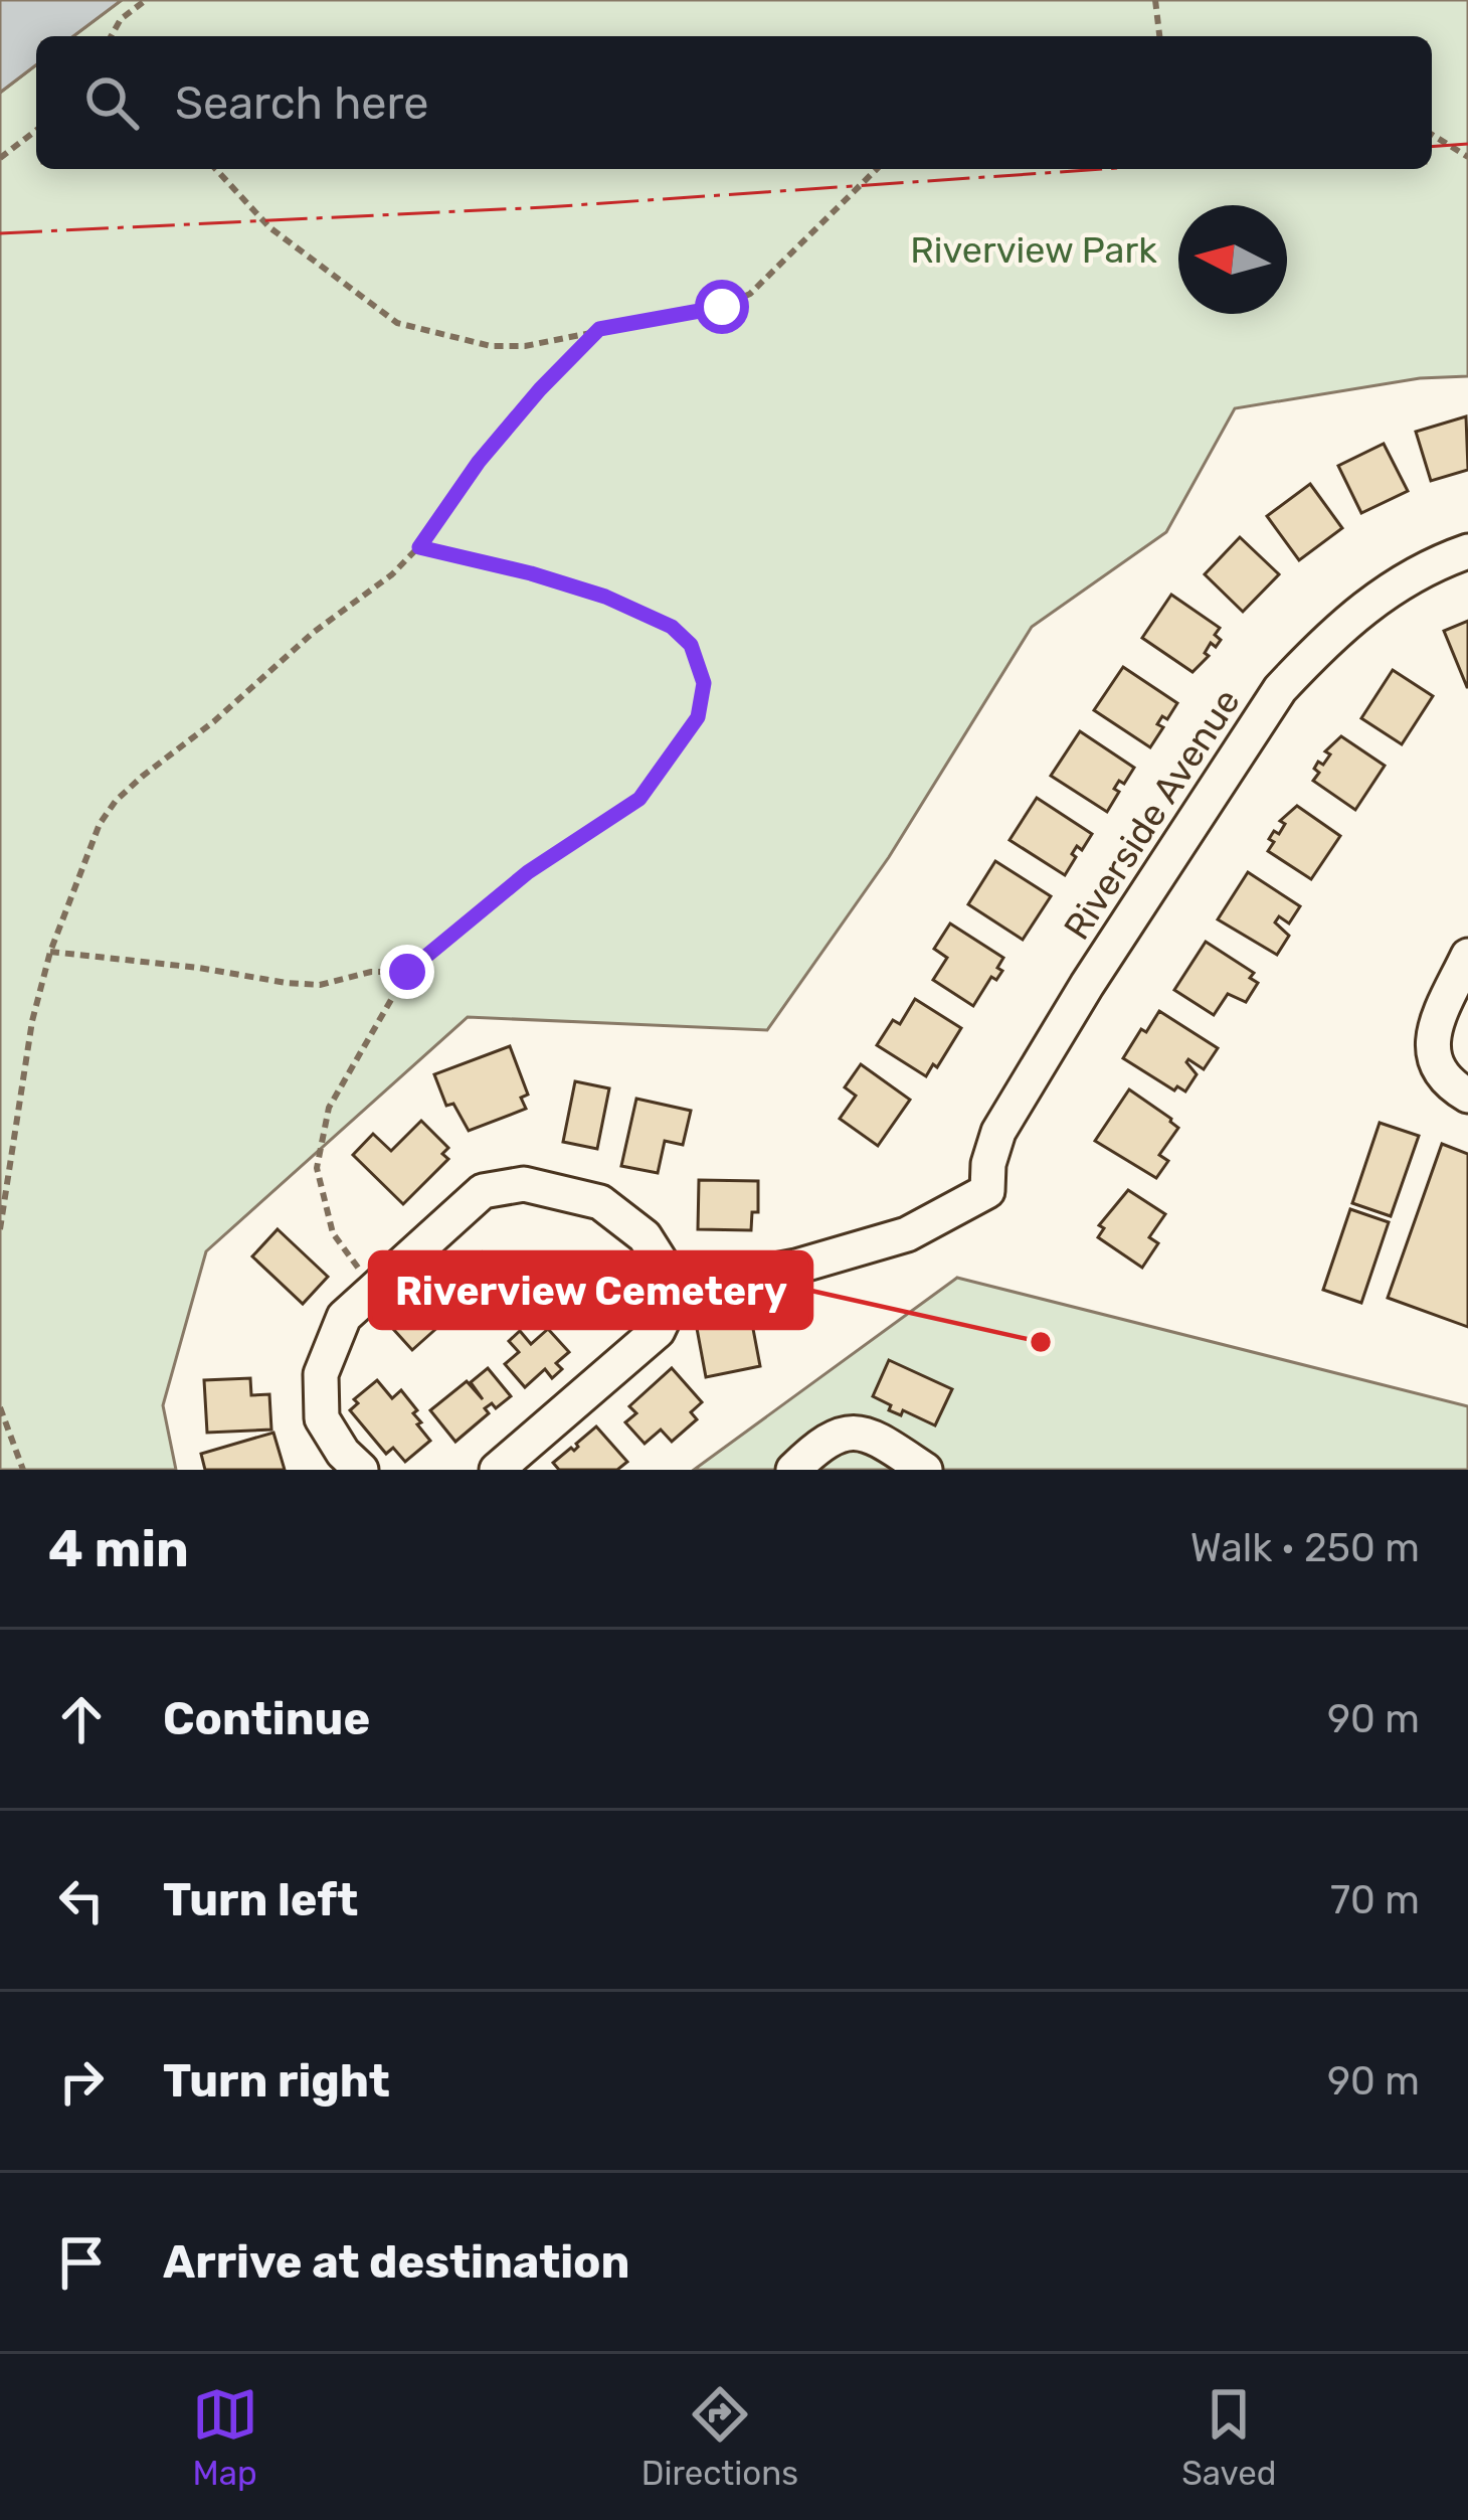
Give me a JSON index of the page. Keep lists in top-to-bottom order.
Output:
{
  "streets": {
    "street": ["Riverside Avenue"]
  },
  "parks": ["Riverview Park"],
  "places": ["Riverview Cemetery"],
  "north": "left",
  "page": {
    "search": "Search here",
    "heading": ["4 min", "Walk · 250 m"],
    "list": [
      ["Continue", "90 m"],
      ["Turn left", "70 m"],
      ["Turn right", "90 m"],
      "Arrive at destination"
    ],
    "nav": ["Map", "Directions", "Saved"]
  }
}
